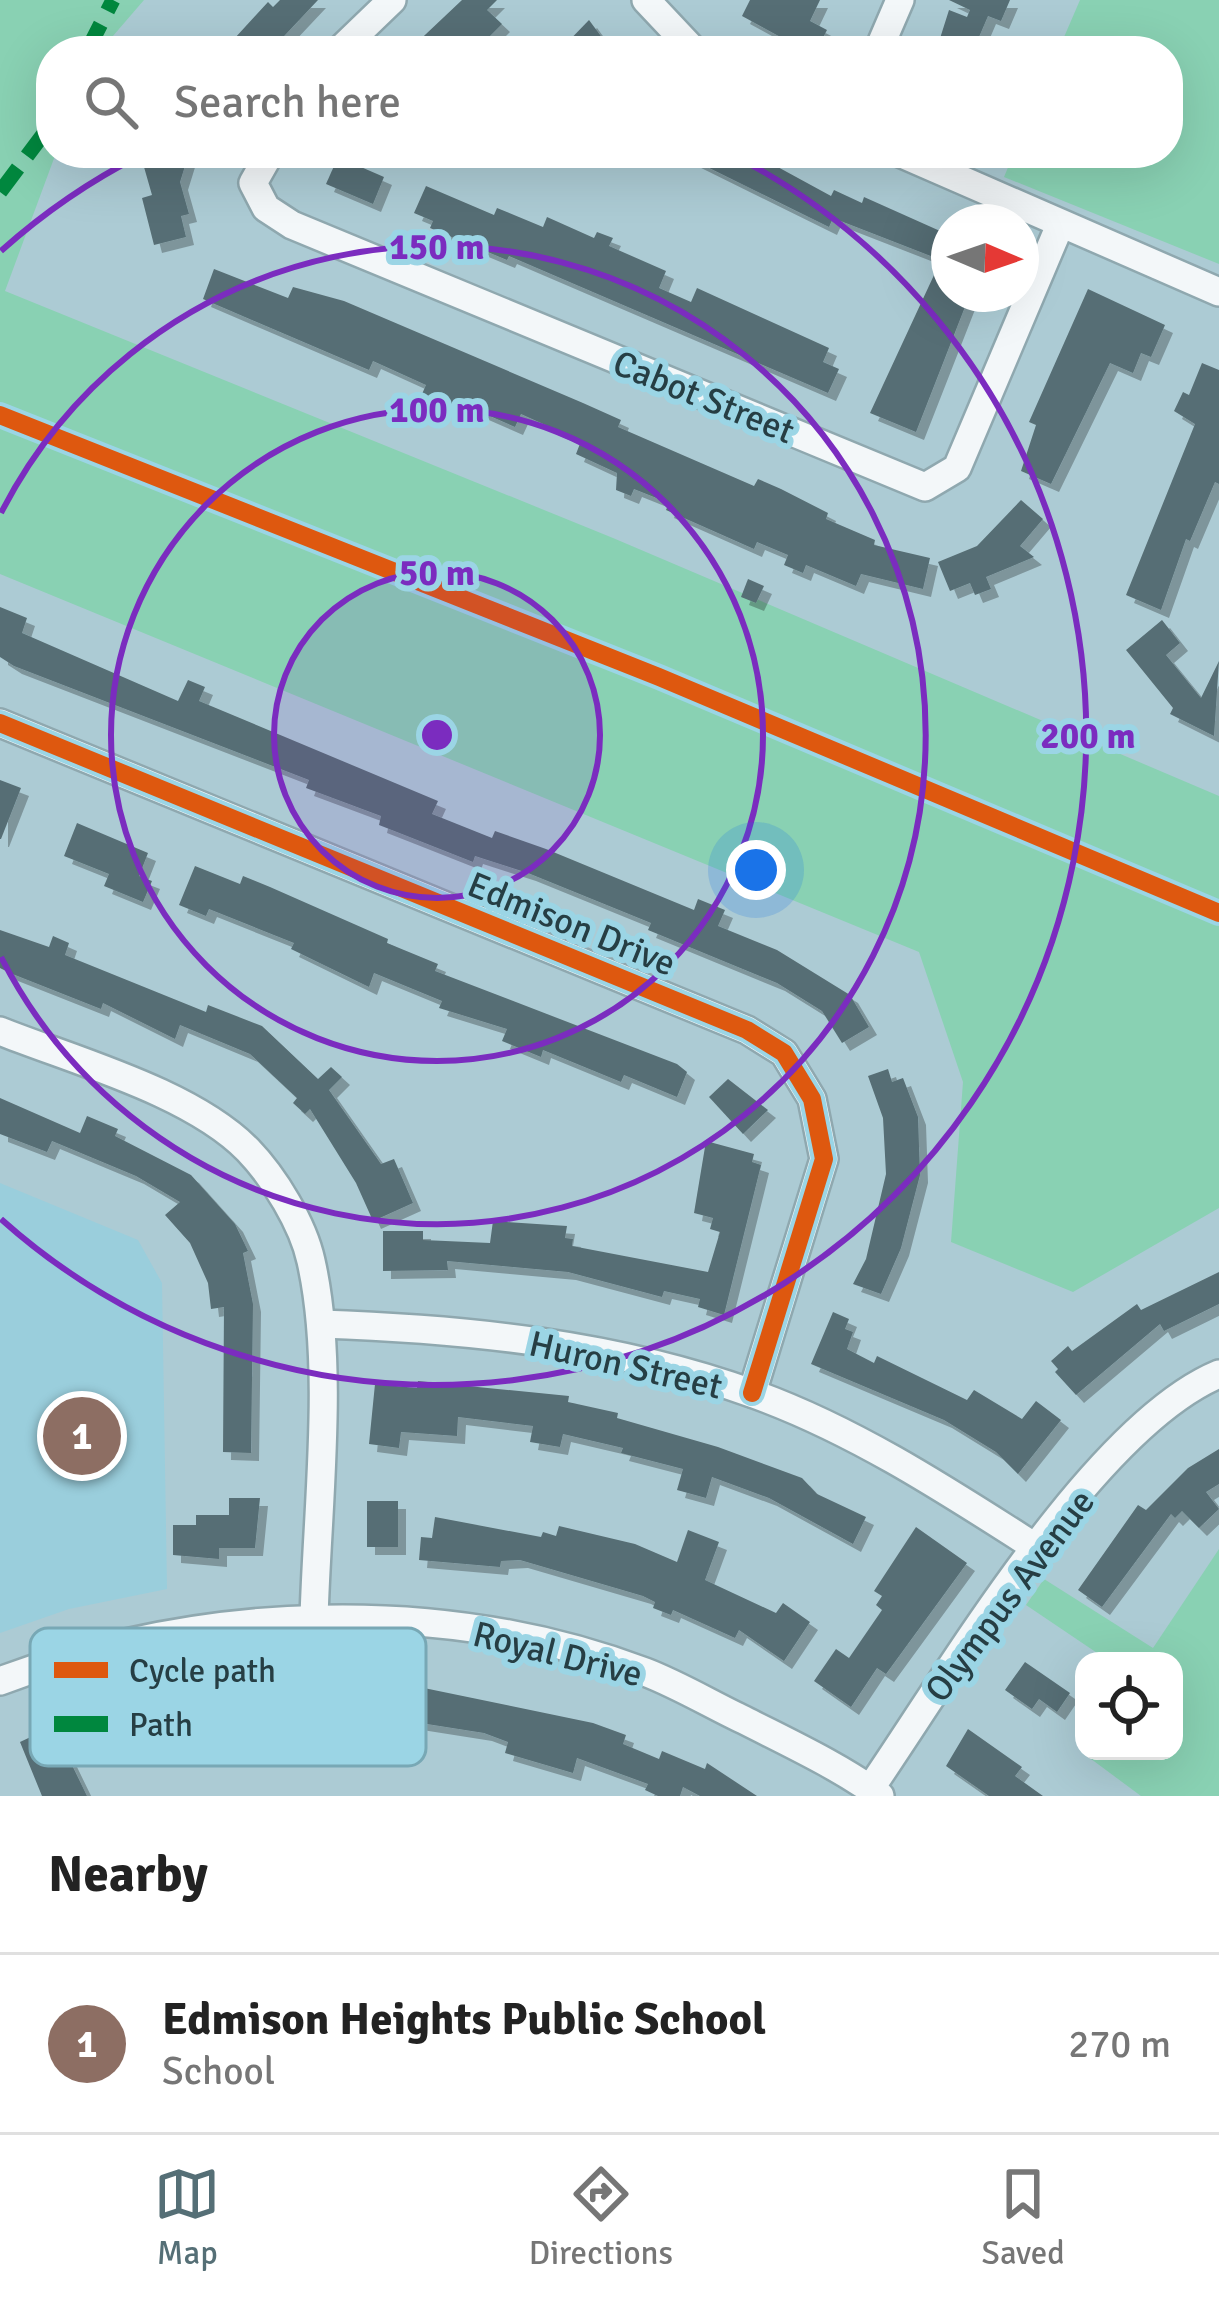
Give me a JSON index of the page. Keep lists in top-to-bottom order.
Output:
{
  "streets": {
    "street": [
      "Cabot Street",
      "Edmison Drive",
      "Huron Street",
      "Olympus Avenue",
      "Royal Drive"
    ]
  },
  "crossings": [
    ["Edmison Drive", "Huron Street"],
    ["Huron Street", "Olympus Avenue"],
    ["Olympus Avenue", "Royal Drive"]
  ],
  "legend": ["Cycle path", "Path"],
  "north": "right",
  "page": {
    "search": "Search here",
    "pins": "1",
    "heading": "Nearby",
    "list": [
      {
        "mark": "1",
        "name": "Edmison Heights Public School",
        "note": "School",
        "value": "270 m"
      }
    ],
    "nav": ["Map", "Directions", "Saved"]
  },
  "rings": [
    "150 m",
    "100 m",
    "50 m",
    "200 m"
  ]
}
